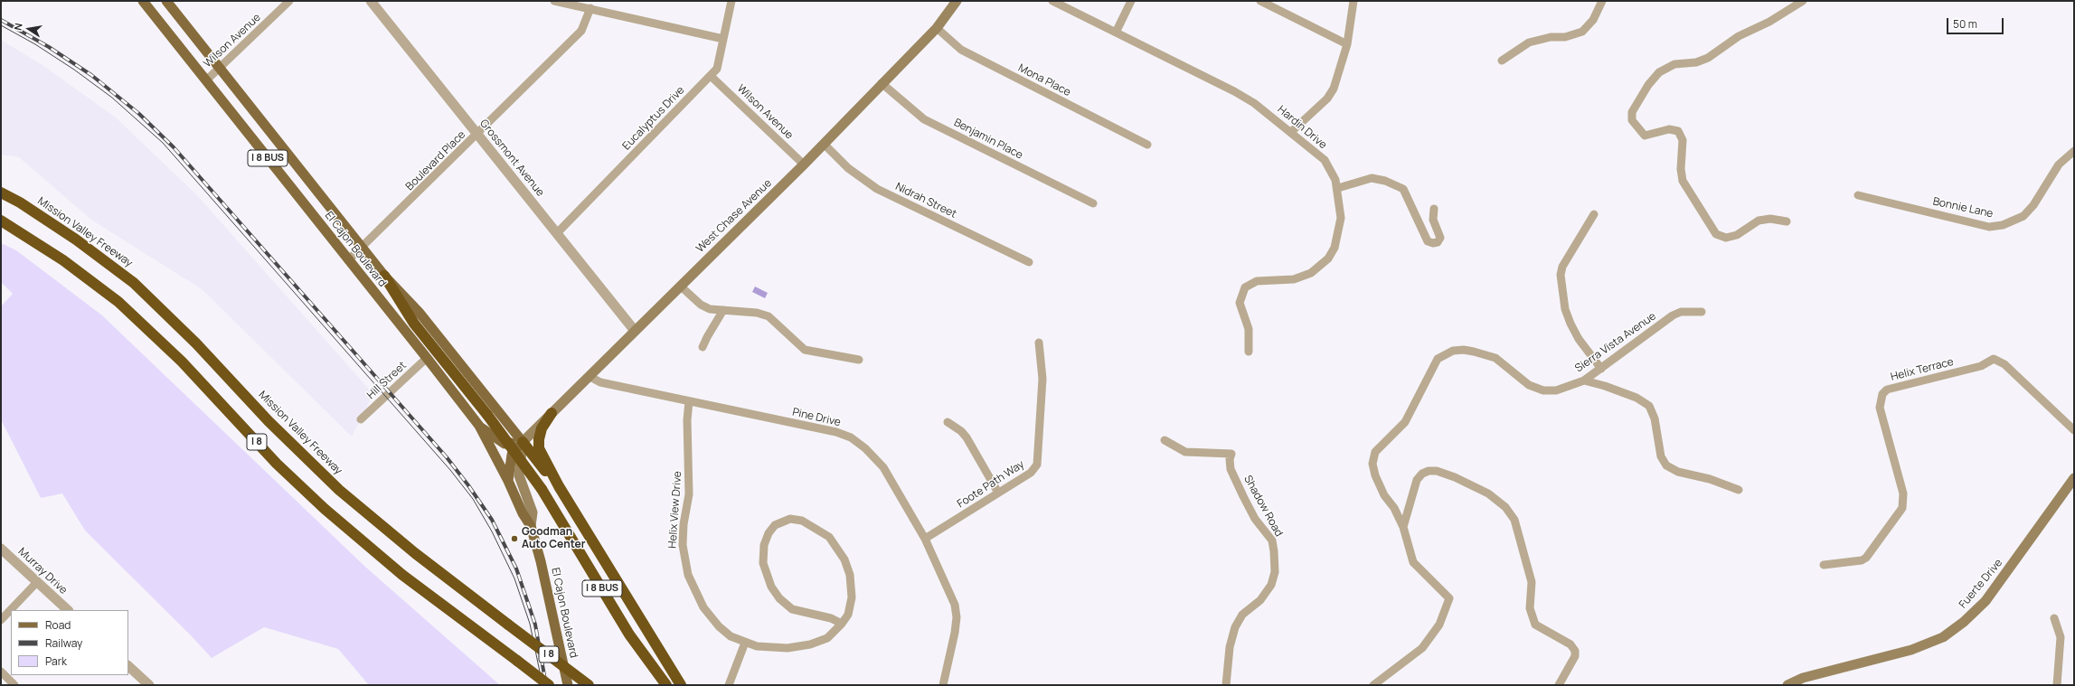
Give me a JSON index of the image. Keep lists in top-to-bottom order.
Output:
{
  "streets": {
    "highway": ["I 8 BUS", "Mission Valley Freeway", "I 8"],
    "main road": ["West Chase Avenue", "El Cajon Boulevard", "Fuerte Drive"],
    "street": [
      "Wilson Avenue",
      "Mona Place",
      "Eucalyptus Drive",
      "Hardin Drive",
      "Benjamin Place",
      "Grossmont Avenue",
      "Boulevard Place",
      "Nidrah Street",
      "Bonnie Lane",
      "Sierra Vista Avenue",
      "Helix Terrace",
      "Hill Street",
      "Pine Drive",
      "Foote Path Way",
      "Shadow Road",
      "Helix View Drive",
      "Murray Drive"
    ]
  },
  "crossings": [
    ["Wilson Avenue", "Eucalyptus Drive"],
    ["Wilson Avenue", "West Chase Avenue"],
    ["Wilson Avenue", "El Cajon Boulevard"],
    ["Mona Place", "West Chase Avenue"],
    ["Eucalyptus Drive", "Grossmont Avenue"],
    ["Benjamin Place", "West Chase Avenue"],
    ["I 8 BUS", "El Cajon Boulevard"],
    ["Grossmont Avenue", "Boulevard Place"],
    ["Grossmont Avenue", "West Chase Avenue"],
    ["Boulevard Place", "El Cajon Boulevard"],
    ["Nidrah Street", "West Chase Avenue"],
    ["West Chase Avenue", "El Cajon Boulevard"],
    ["West Chase Avenue", "Pine Drive"],
    ["El Cajon Boulevard", "Hill Street"],
    ["Pine Drive", "Foote Path Way"],
    ["Pine Drive", "Helix View Drive"]
  ],
  "places": ["Goodman Auto Center"],
  "legend": ["Road", "Railway", "Park"],
  "scale_bar": "50 m",
  "north": "left"
}
